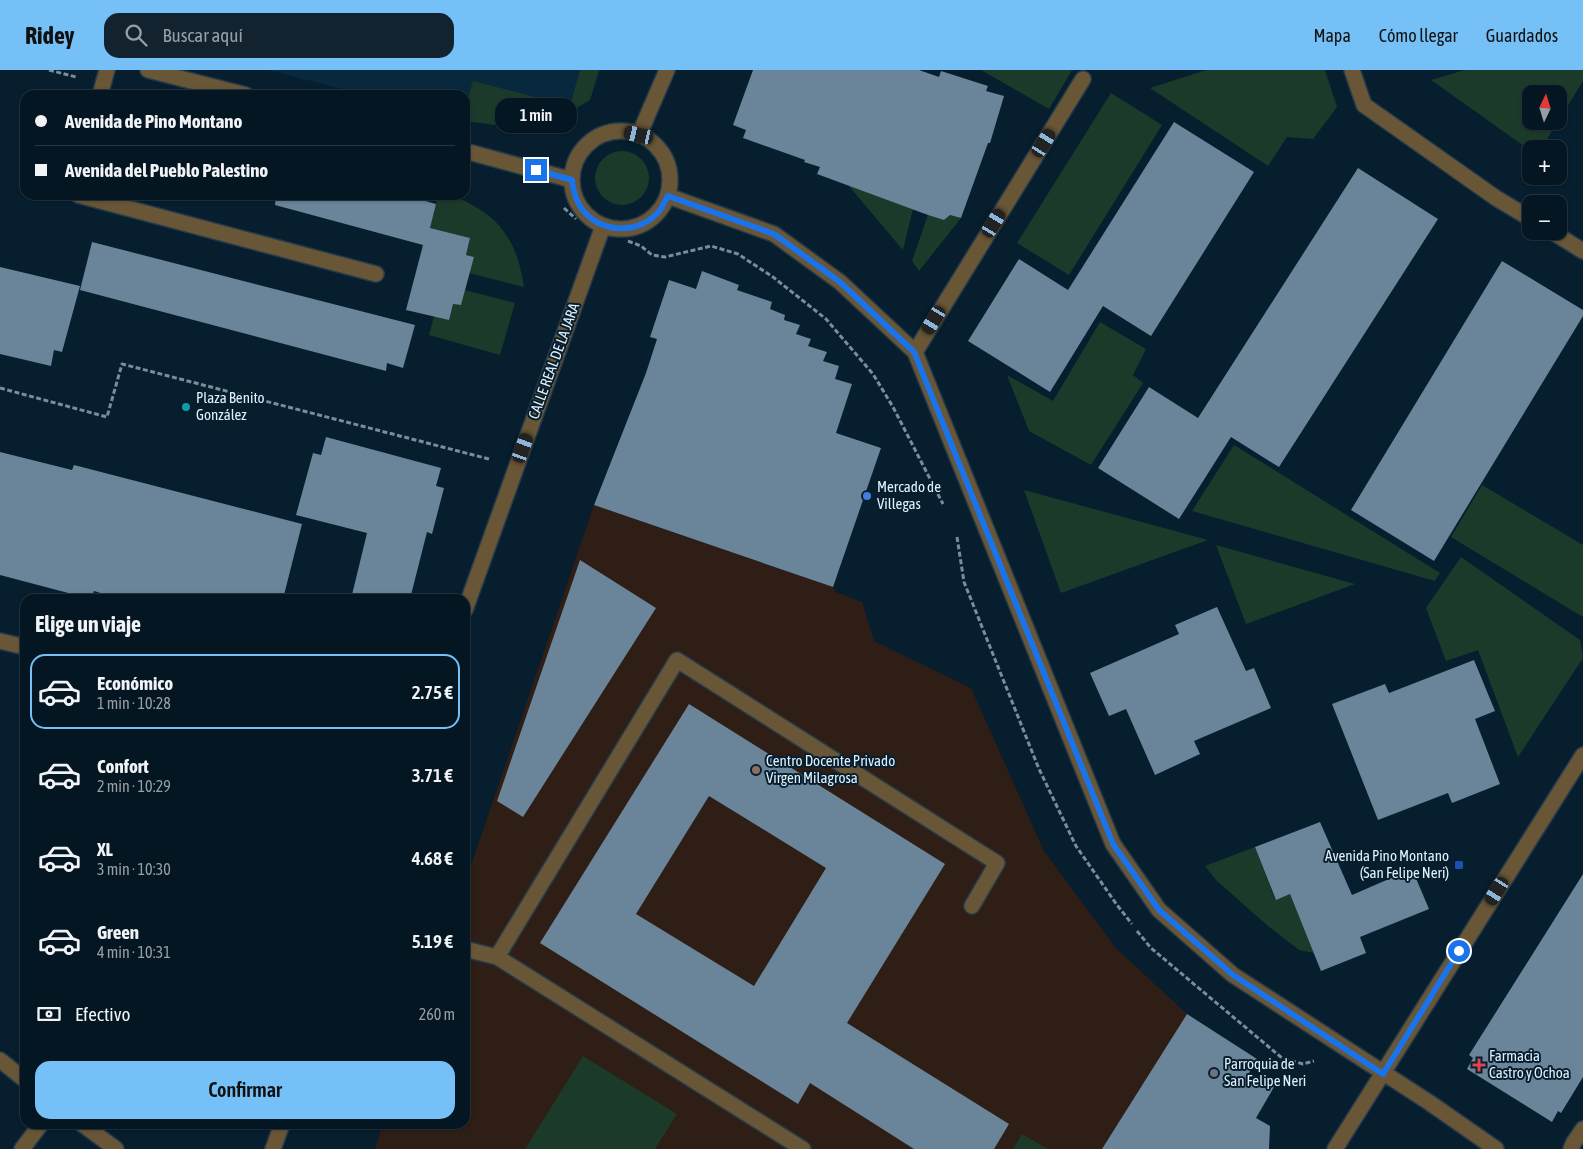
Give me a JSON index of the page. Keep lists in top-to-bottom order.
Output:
{
  "streets": {
    "street": ["CALLE REAL DE LA JARA"]
  },
  "places": {
    "other": [
      "Plaza Benito González",
      "Mercado de Villegas",
      "Centro Docente Privado Virgen Milagrosa",
      "Parroquia de San Felipe Neri"
    ],
    "transit": ["Avenida Pino Montano (San Felipe Neri)"],
    "health": ["Farmacia Castro y Ochoa"]
  },
  "north": "top",
  "page": {
    "header": "Ridey",
    "search": "Buscar aquí",
    "nav": ["Mapa", "Cómo llegar", "Guardados"],
    "map_buttons": ["+", "−"],
    "banner": ["Avenida de Pino Montano", "Avenida del Pueblo Palestino"],
    "bubble": "1 min",
    "heading": "Elige un viaje",
    "list": [
      {
        "name": "Económico",
        "note": "1 min · 10:28",
        "value": "2.75 €"
      },
      {
        "name": "Confort",
        "note": "2 min · 10:29",
        "value": "3.71 €"
      },
      {
        "name": "XL",
        "note": "3 min · 10:30",
        "value": "4.68 €"
      },
      {
        "name": "Green",
        "note": "4 min · 10:31",
        "value": "5.19 €"
      }
    ],
    "pay": ["Efectivo", "260 m"],
    "buttons": "Confirmar"
  }
}
